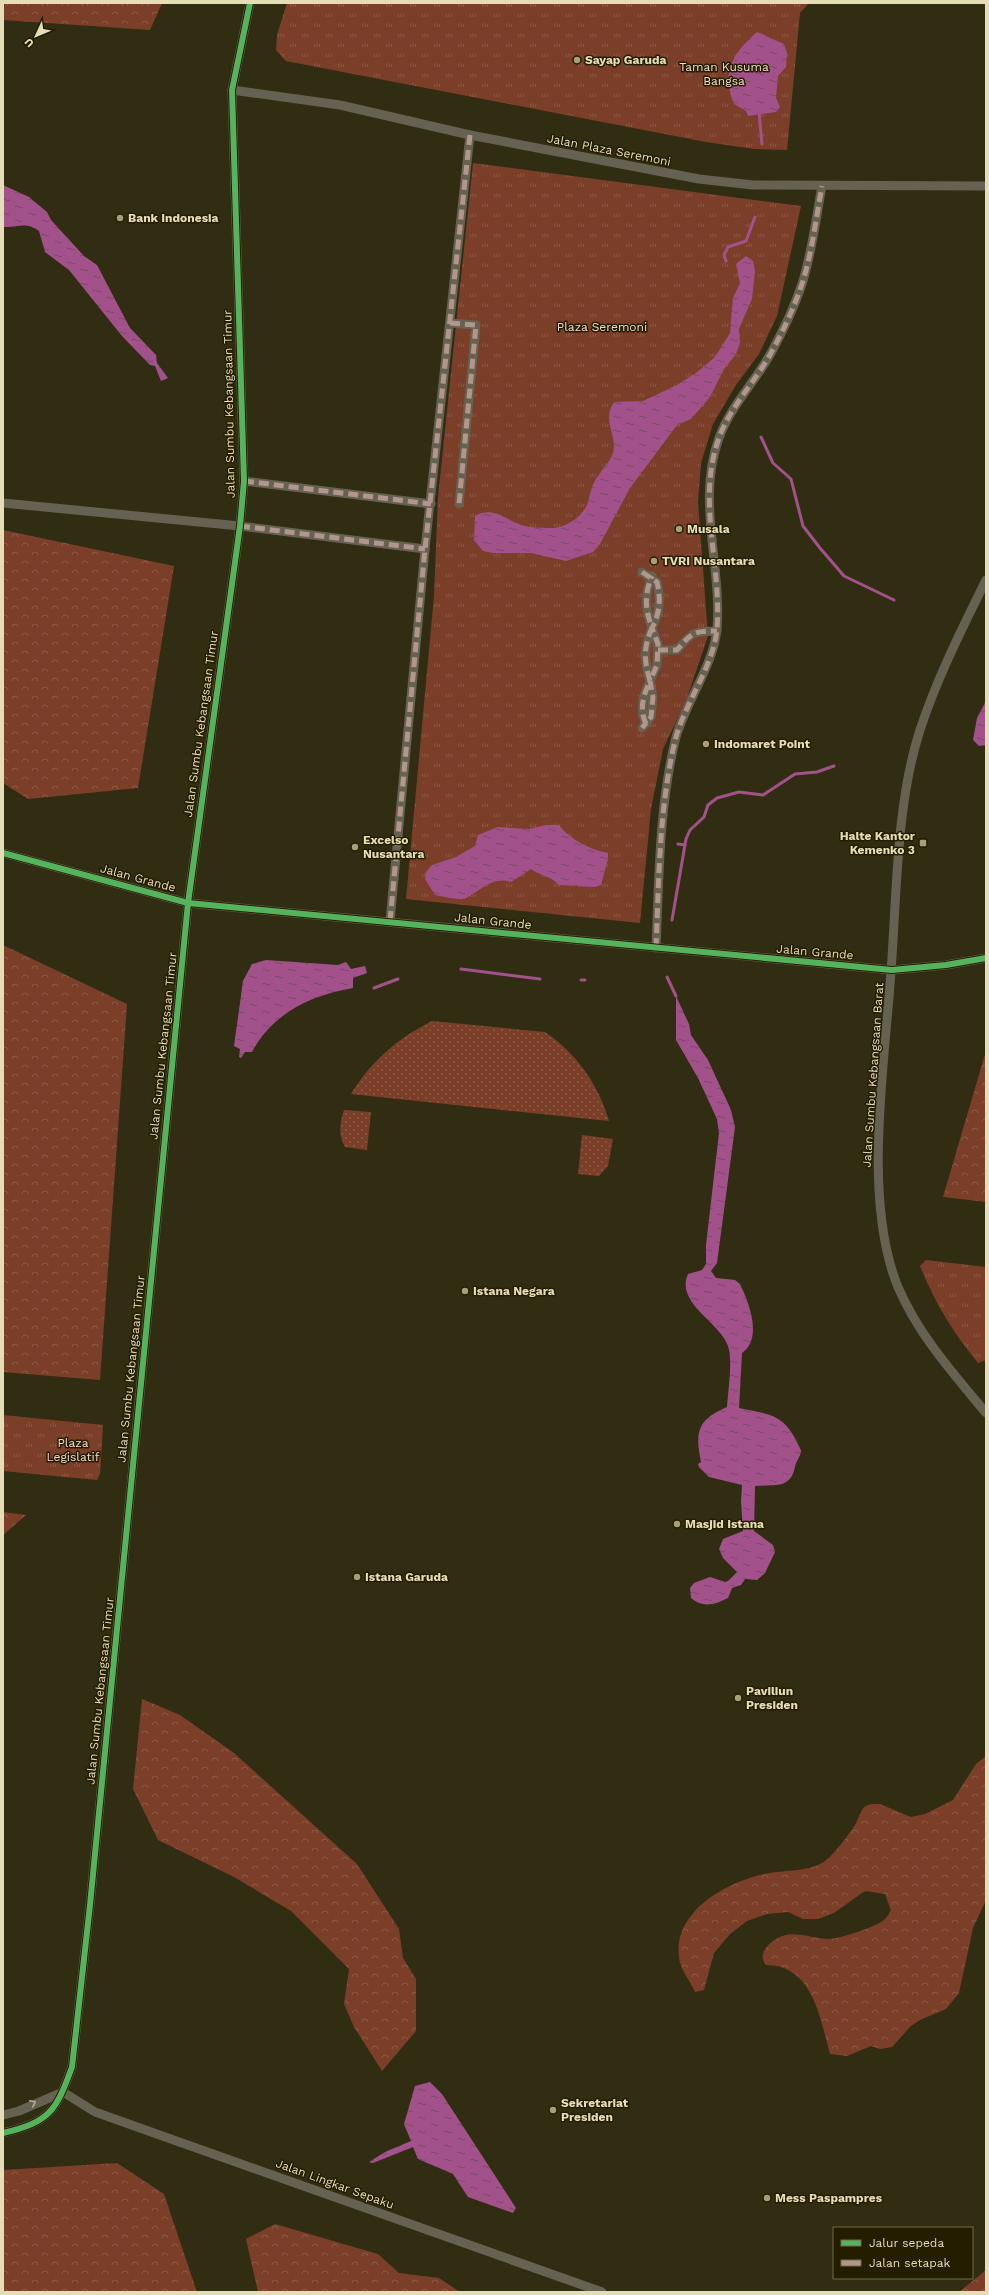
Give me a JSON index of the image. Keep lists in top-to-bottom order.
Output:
{
  "streets": {
    "street": [
      "Jalan Plaza Seremoni",
      "Jalan Sumbu Kebangsaan Timur",
      "Jalan Grande",
      "Jalan Sumbu Kebangsaan Barat",
      "Jalan Lingkar Sepaku"
    ]
  },
  "crossings": [
    ["Jalan Plaza Seremoni", "Jalan Sumbu Kebangsaan Timur"],
    ["Jalan Sumbu Kebangsaan Timur", "Jalan Grande"],
    ["Jalan Sumbu Kebangsaan Timur", "Jalan Lingkar Sepaku"],
    ["Jalan Grande", "Jalan Sumbu Kebangsaan Barat"]
  ],
  "parks": ["Taman Kusuma Bangsa", "Plaza Seremoni", "Plaza Legislatif"],
  "places": {
    "other": [
      "Sayap Garuda",
      "Bank Indonesia",
      "Musala",
      "TVRI Nusantara",
      "Indomaret Point",
      "Excelso Nusantara",
      "Istana Negara",
      "Masjid Istana",
      "Istana Garuda",
      "Paviliun Presiden",
      "Sekretariat Presiden",
      "Mess Paspampres"
    ],
    "transit": ["Halte Kantor Kemenko 3"]
  },
  "legend": ["Jalur sepeda", "Jalan setapak"],
  "north": "bottom left"
}
